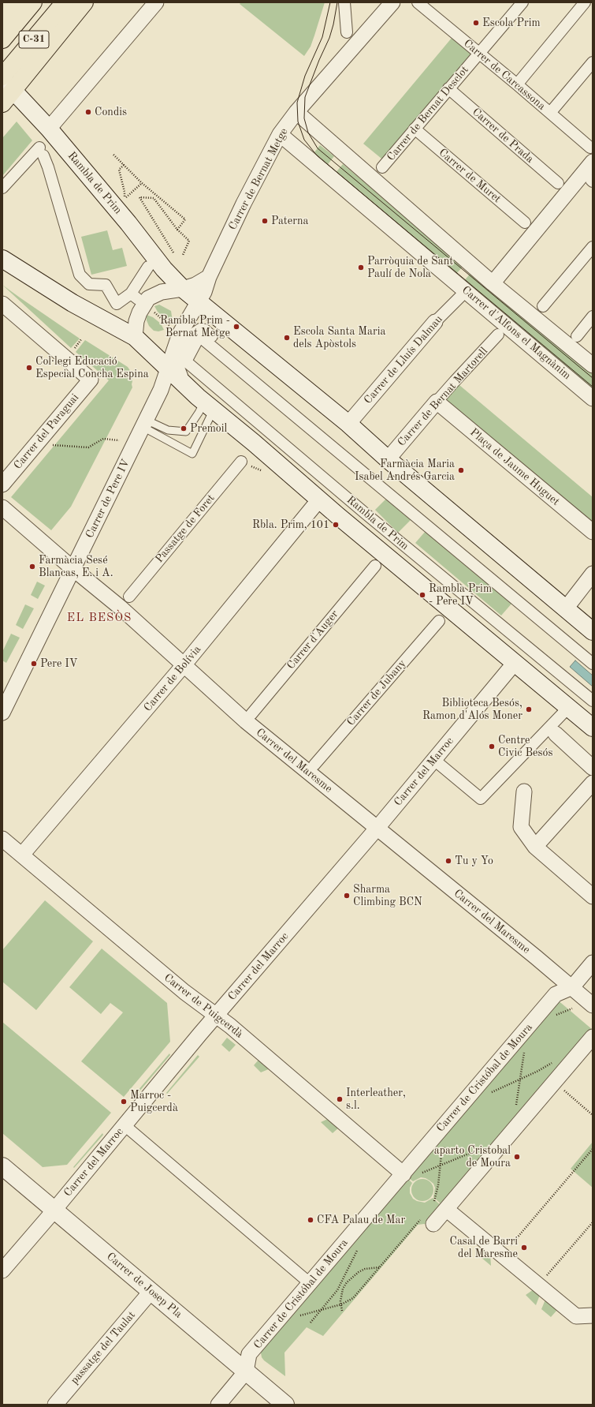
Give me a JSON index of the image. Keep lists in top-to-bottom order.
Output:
{
  "streets": {
    "main road": ["C-31", "Rambla de Prim", "Carrer de Josep Pla"],
    "street": [
      "Carrer de Carcassona",
      "Carrer de Bernat Desclot",
      "Carrer de Prada",
      "Carrer de Muret",
      "Carrer de Bernat Metge",
      "Carrer d'Alfons el Magnànim",
      "Carrer de Lluís Dalmau",
      "Carrer de Bernat Martorell",
      "Carrer del Paraguai",
      "Plaça de Jaume Huguet",
      "Carrer de Pere IV",
      "Passatge de Foret",
      "Carrer d'Auger",
      "Carrer de Bolívia",
      "Carrer de Jubany",
      "Carrer del Maresme",
      "Carrer del Marroc",
      "Carrer de Puigcerdà",
      "Carrer de Cristóbal de Moura",
      "passatge del Taulat"
    ]
  },
  "crossings": [
    ["C-31", "Rambla de Prim"],
    ["Carrer de Carcassona", "Carrer de Bernat Desclot"],
    ["Carrer de Bernat Desclot", "Carrer de Prada"],
    ["Carrer de Bernat Desclot", "Carrer de Muret"],
    ["Carrer de Bernat Metge", "Rambla de Prim"],
    ["Carrer de Bernat Metge", "Carrer d'Alfons el Magnànim"],
    ["Rambla de Prim", "Carrer de Lluís Dalmau"],
    ["Rambla de Prim", "Carrer de Bernat Martorell"],
    ["Rambla de Prim", "Carrer de Pere IV"],
    ["Rambla de Prim", "Carrer de Bolívia"],
    ["Rambla de Prim", "Carrer del Marroc"],
    ["Carrer de Bernat Martorell", "Plaça de Jaume Huguet"],
    ["Carrer de Pere IV", "Carrer del Maresme"],
    ["Carrer de Bolívia", "Carrer del Maresme"],
    ["Carrer de Bolívia", "Carrer de Puigcerdà"],
    ["Carrer del Maresme", "Carrer del Marroc"],
    ["Carrer del Maresme", "Carrer de Cristóbal de Moura"],
    ["Carrer del Marroc", "Carrer de Puigcerdà"],
    ["Carrer del Marroc", "Carrer de Josep Pla"],
    ["Carrer de Puigcerdà", "Carrer de Cristóbal de Moura"],
    ["Carrer de Cristóbal de Moura", "Carrer de Josep Pla"],
    ["Carrer de Josep Pla", "passatge del Taulat"]
  ],
  "districts": ["EL BESÒS"],
  "places": [
    "Escola Prim",
    "Condis",
    "Paterna",
    "Parròquia de Sant Paulí de Nola",
    "Rambla Prim - Bernat Metge",
    "Escola Santa Maria dels Apòstols",
    "Col·legi Educació Especial Concha Espina",
    "Premoil",
    "Farmàcia Maria Isabel Andrés Garcia",
    "Rbla. Prim, 101",
    "Farmàcia Sesé Blancas, E. i A.",
    "Rambla Prim - Pere IV",
    "Pere IV",
    "Biblioteca Besós, Ramon d'Alós Moner",
    "Centre Civic Besós",
    "Tu y Yo",
    "Sharma Climbing BCN",
    "Interleather, s.l.",
    "Marroc - Puigcerdà",
    "aparto Cristobal de Moura",
    "CFA Palau de Mar",
    "Casal de Barri del Maresme"
  ]
}
